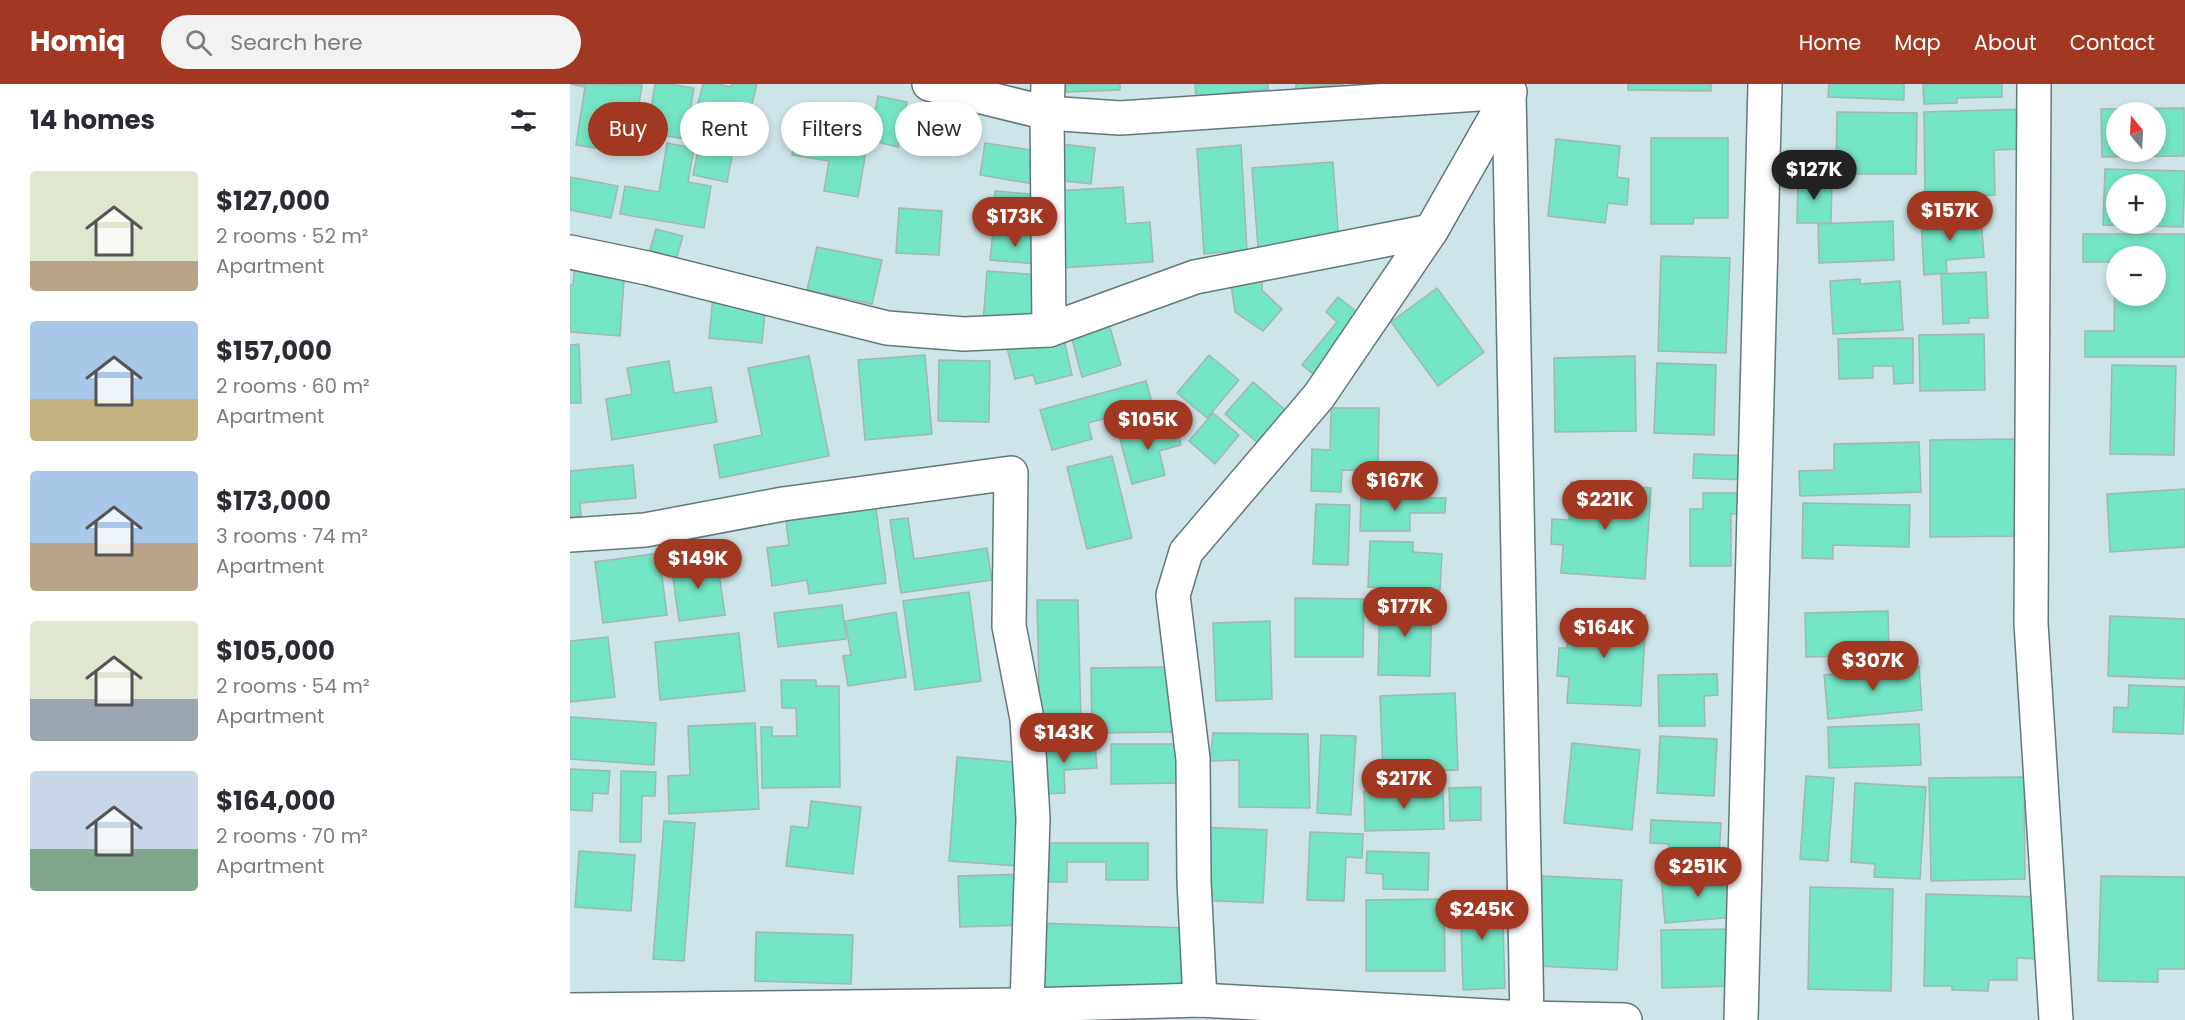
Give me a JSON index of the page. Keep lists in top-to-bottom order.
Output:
{
  "north": "top",
  "page": {
    "header": "Homiq",
    "search": "Search here",
    "nav": [
      "Home",
      "Map",
      "About",
      "Contact"
    ],
    "heading": "14 homes",
    "map_buttons": ["+", "−"],
    "chip": [
      "Buy",
      "Rent",
      "Filters",
      "New"
    ],
    "price": [
      "$127K",
      "$157K",
      "$173K",
      "$105K",
      "$167K",
      "$221K",
      "$149K",
      "$177K",
      "$164K",
      "$307K",
      "$143K",
      "$217K",
      "$251K",
      "$245K"
    ],
    "list": [
      {
        "name": "$127,000",
        "note": "2 rooms · 52 m² · Apartment"
      },
      {
        "name": "$157,000",
        "note": "2 rooms · 60 m² · Apartment"
      },
      {
        "name": "$173,000",
        "note": "3 rooms · 74 m² · Apartment"
      },
      {
        "name": "$105,000",
        "note": "2 rooms · 54 m² · Apartment"
      },
      {
        "name": "$164,000",
        "note": "2 rooms · 70 m² · Apartment"
      }
    ]
  }
}
